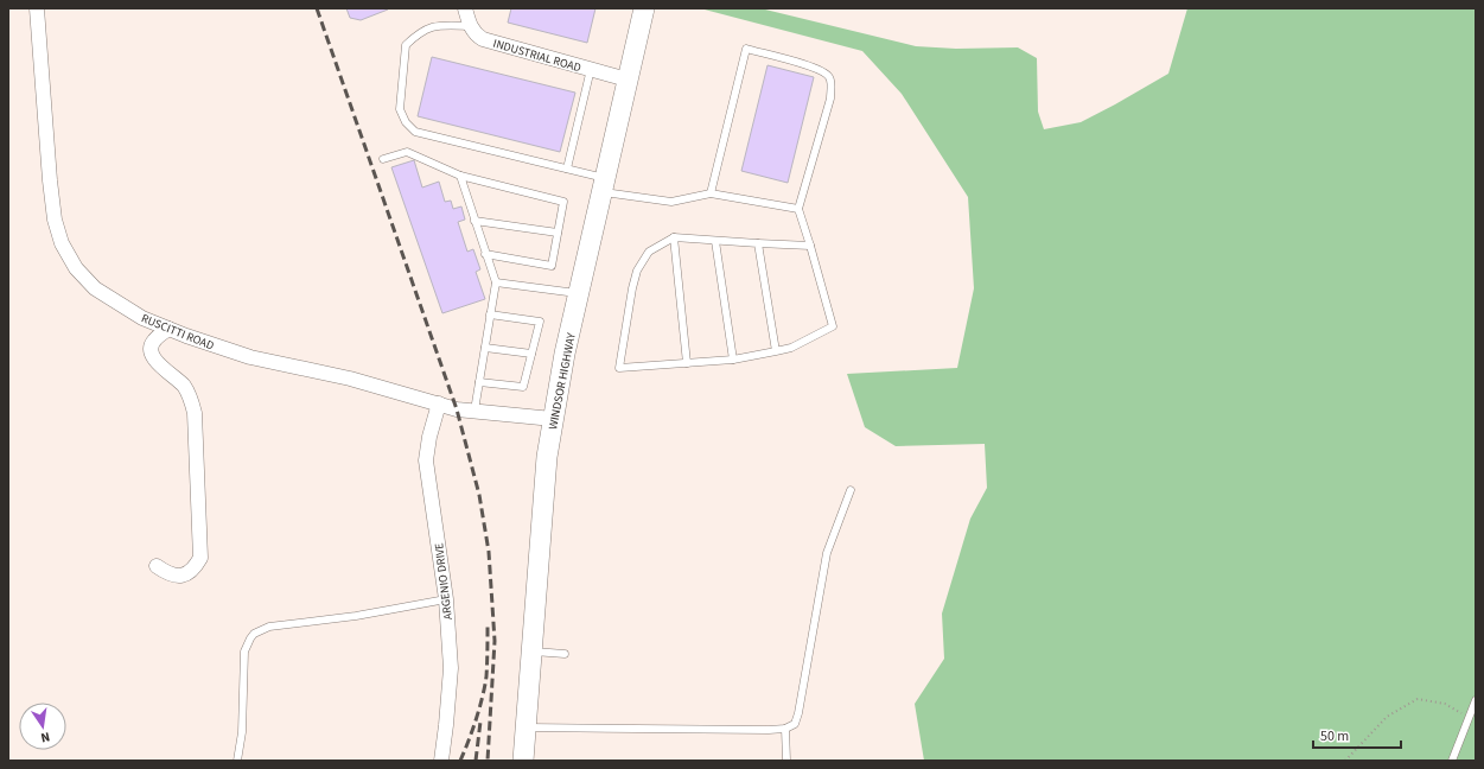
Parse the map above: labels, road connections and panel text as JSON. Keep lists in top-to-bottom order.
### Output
{
  "streets": {
    "main road": ["WINDSOR HIGHWAY"],
    "street": ["INDUSTRIAL ROAD", "RUSCITTI ROAD", "ARGENIO DRIVE"]
  },
  "crossings": [
    ["INDUSTRIAL ROAD", "WINDSOR HIGHWAY"],
    ["RUSCITTI ROAD", "WINDSOR HIGHWAY"],
    ["RUSCITTI ROAD", "ARGENIO DRIVE"]
  ],
  "scale_bar": "50 m",
  "north": "bottom"
}
